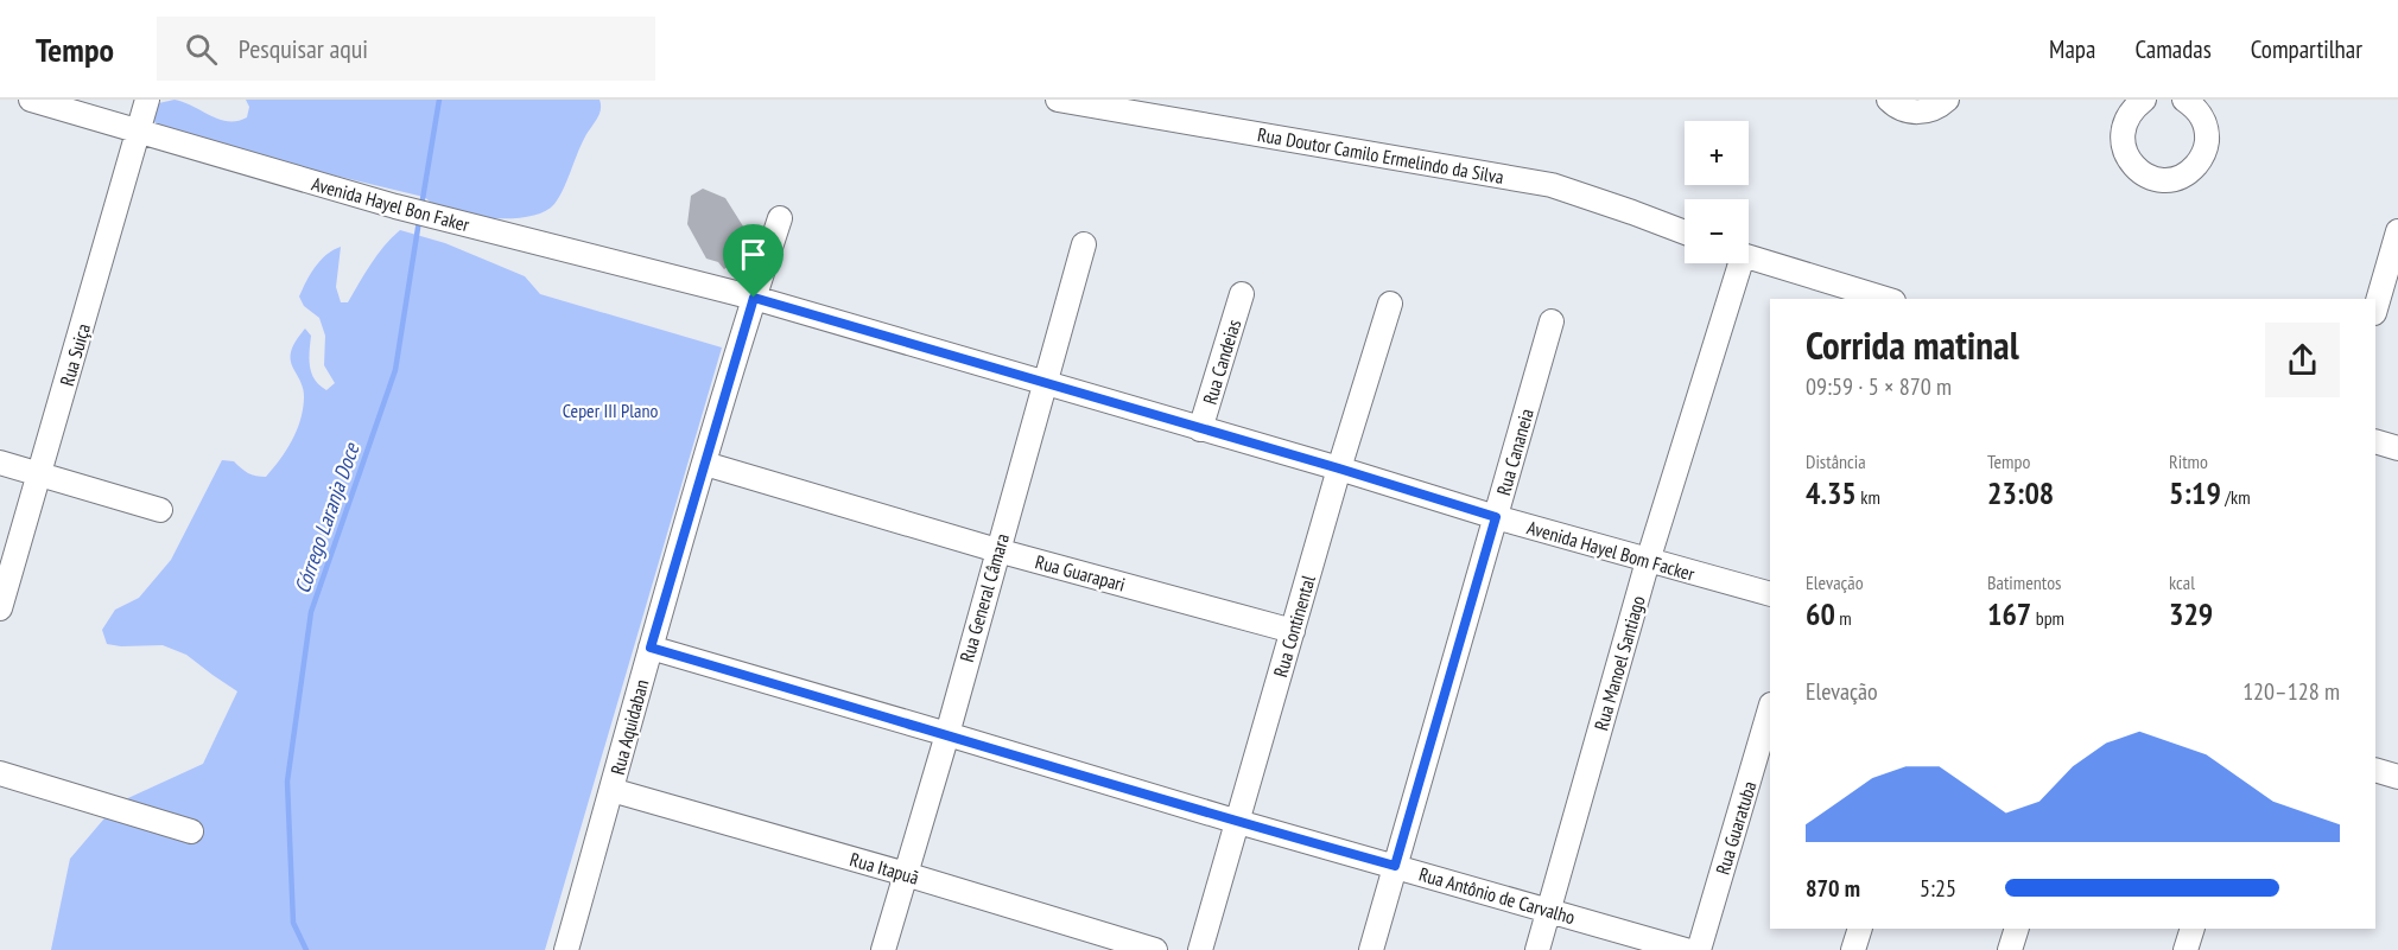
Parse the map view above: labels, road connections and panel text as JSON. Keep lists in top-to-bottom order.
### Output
{
  "streets": {
    "street": [
      "Rua Doutor Camilo Ermelindo da Silva",
      "Avenida Hayel Bon Faker",
      "Rua Suiça",
      "Rua Candeias",
      "Rua Cananeia",
      "Avenida Hayel Bom Facker",
      "Rua Guarapari",
      "Rua General Câmara",
      "Rua Continental",
      "Rua Manoel Santiago",
      "Rua Aquidaban",
      "Rua Guaratuba",
      "Rua Itapuã",
      "Rua Antônio de Carvalho"
    ]
  },
  "crossings": [
    ["Avenida Hayel Bon Faker", "Rua Suiça"],
    ["Avenida Hayel Bon Faker", "Avenida Hayel Bom Facker"],
    ["Avenida Hayel Bon Faker", "Rua Aquidaban"],
    ["Rua Candeias", "Avenida Hayel Bom Facker"],
    ["Rua Cananeia", "Avenida Hayel Bom Facker"],
    ["Rua Cananeia", "Rua Antônio de Carvalho"],
    ["Avenida Hayel Bom Facker", "Rua General Câmara"],
    ["Avenida Hayel Bom Facker", "Rua Continental"],
    ["Avenida Hayel Bom Facker", "Rua Manoel Santiago"],
    ["Avenida Hayel Bom Facker", "Rua Aquidaban"],
    ["Rua Guarapari", "Rua General Câmara"],
    ["Rua Guarapari", "Rua Continental"],
    ["Rua Guarapari", "Rua Aquidaban"],
    ["Rua General Câmara", "Rua Itapuã"],
    ["Rua General Câmara", "Rua Antônio de Carvalho"],
    ["Rua Continental", "Rua Antônio de Carvalho"],
    ["Rua Manoel Santiago", "Rua Antônio de Carvalho"],
    ["Rua Aquidaban", "Rua Itapuã"],
    ["Rua Aquidaban", "Rua Antônio de Carvalho"]
  ],
  "water": ["Córrego Laranja Doce"],
  "parks": ["Ceper III Plano"],
  "page": {
    "header": "Tempo",
    "search": "Pesquisar aqui",
    "nav": ["Mapa", "Camadas", "Compartilhar"],
    "map_buttons": ["+", "−"],
    "heading": ["Corrida matinal", "09:59 · 5 × 870 m"],
    "stats": [
      ["Distância", "4.35 km"],
      ["Tempo", "23:08"],
      ["Ritmo", "5:19 /km"],
      ["Elevação", "60 m"],
      ["Batimentos", "167 bpm"],
      ["kcal", "329"]
    ],
    "chart": ["Elevação", "120–128 m"],
    "list": [
      {
        "name": "870 m",
        "note": "5:25"
      }
    ]
  }
}
